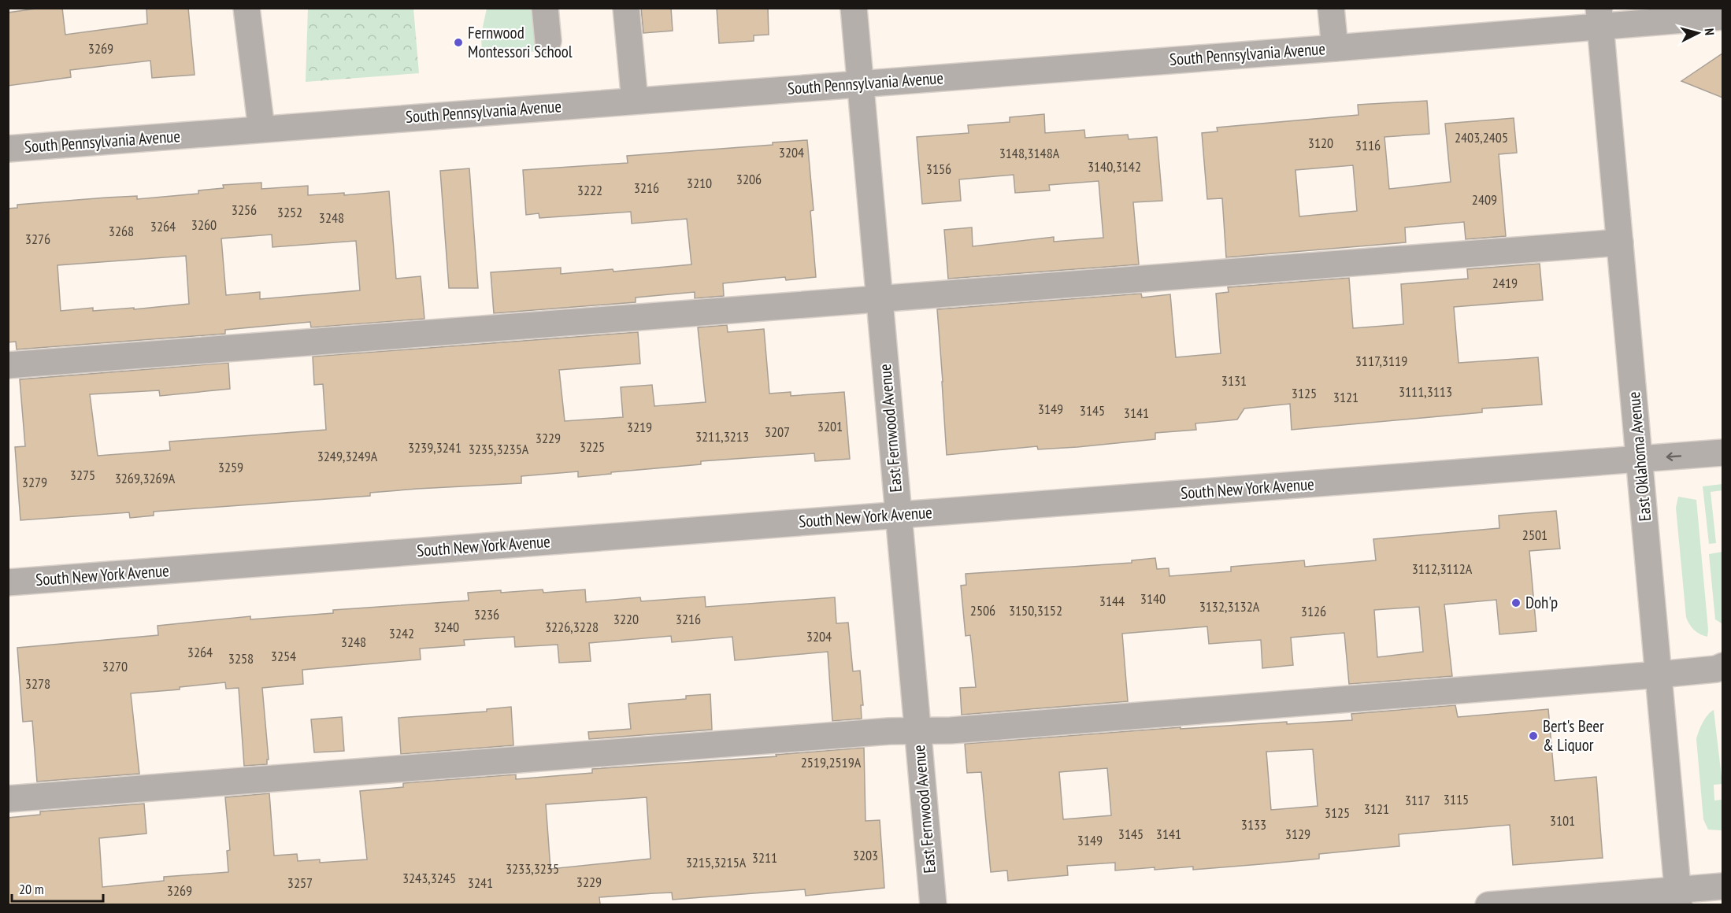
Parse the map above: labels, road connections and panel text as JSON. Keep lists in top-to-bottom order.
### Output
{
  "streets": {
    "street": [
      "South Pennsylvania Avenue",
      "East Fernwood Avenue",
      "East Oklahoma Avenue",
      "South New York Avenue"
    ]
  },
  "crossings": [
    ["South Pennsylvania Avenue", "East Fernwood Avenue"],
    ["South Pennsylvania Avenue", "East Oklahoma Avenue"],
    ["East Fernwood Avenue", "South New York Avenue"],
    ["East Oklahoma Avenue", "South New York Avenue"]
  ],
  "places": ["Fernwood Montessori School", "Doh'p", "Bert's Beer & Liquor"],
  "house_numbers": [
    "3269",
    "2403,2405",
    "3120",
    "3116",
    "3204",
    "3148,3148A",
    "3140,3142",
    "3156",
    "3206",
    "3210",
    "3216",
    "3222",
    "2409",
    "3256",
    "3252",
    "3248",
    "3260",
    "3264",
    "3268",
    "3276",
    "2419",
    "3117,3119",
    "3131",
    "3111,3113",
    "3125",
    "3121",
    "3149",
    "3145",
    "3141",
    "3201",
    "3219",
    "3207",
    "3211,3213",
    "3229",
    "3225",
    "3239,3241",
    "3235,3235A",
    "3249,3249A",
    "3259",
    "3275",
    "3269,3269A",
    "3279",
    "2501",
    "3112,3112A",
    "3140",
    "3144",
    "3132,3132A",
    "2506",
    "3150,3152",
    "3126",
    "3236",
    "3220",
    "3216",
    "3240",
    "3226,3228",
    "3242",
    "3204",
    "3248",
    "3264",
    "3254",
    "3258",
    "3270",
    "3278",
    "2519,2519A",
    "3115",
    "3117",
    "3121",
    "3125",
    "3101",
    "3133",
    "3145",
    "3141",
    "3129",
    "3149",
    "3203",
    "3211",
    "3215,3215A",
    "3233,3235",
    "3243,3245",
    "3229",
    "3257",
    "3241",
    "3269"
  ],
  "scale_bar": "20 m",
  "north": "right"
}
